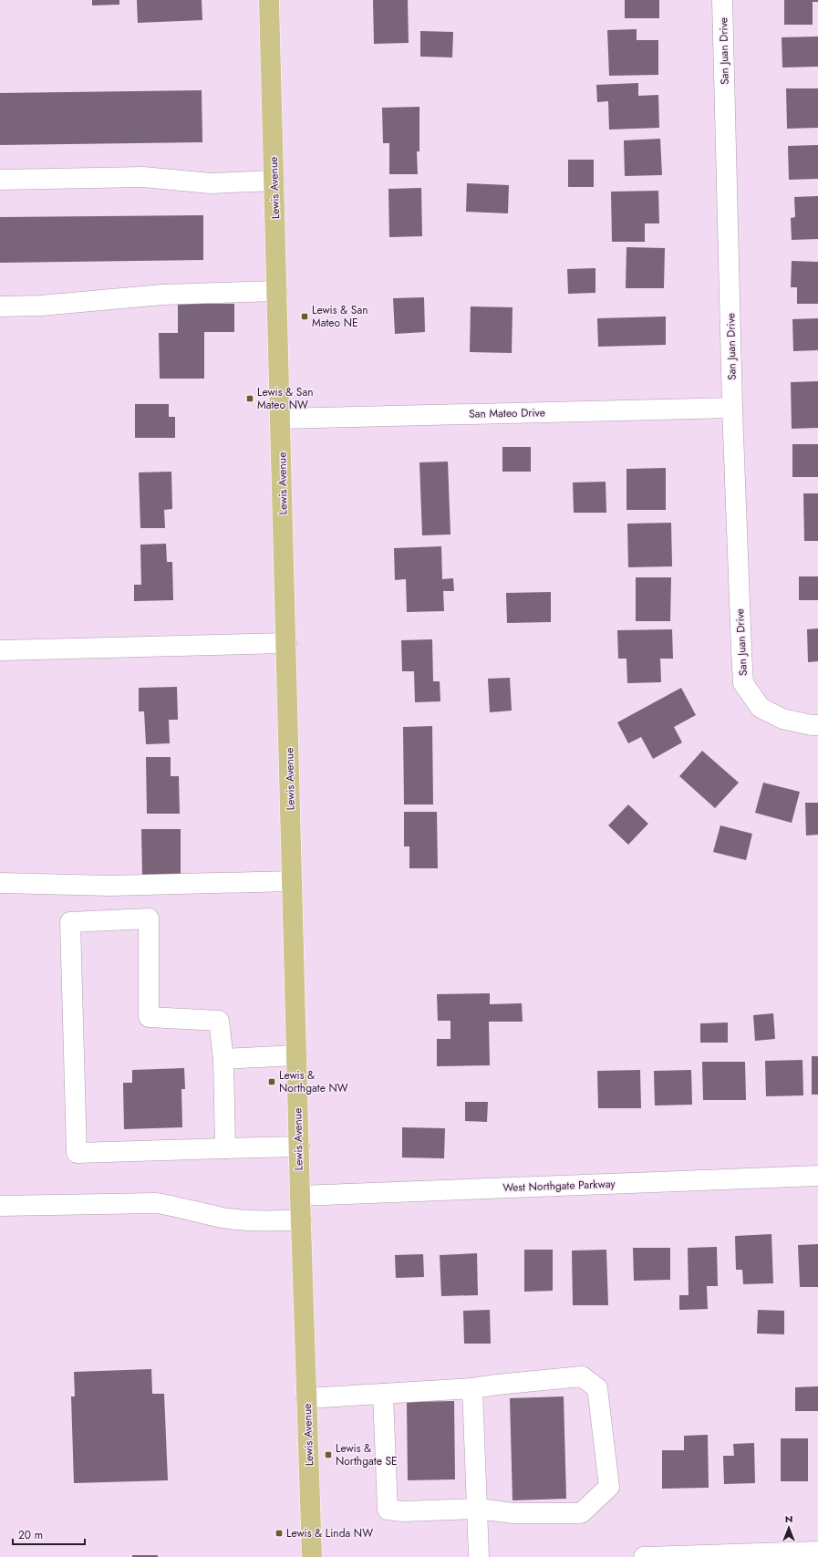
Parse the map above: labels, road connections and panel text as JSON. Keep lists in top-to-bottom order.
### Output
{
  "streets": {
    "main road": ["Lewis Avenue"],
    "street": ["San Juan Drive", "San Mateo Drive", "West Northgate Parkway"]
  },
  "crossings": [
    ["San Juan Drive", "San Mateo Drive"],
    ["Lewis Avenue", "San Mateo Drive"],
    ["Lewis Avenue", "West Northgate Parkway"]
  ],
  "places": {
    "transit": [
      "Lewis & San Mateo NE",
      "Lewis & San Mateo NW",
      "Lewis & Northgate NW",
      "Lewis & Northgate SE",
      "Lewis & Linda NW"
    ]
  },
  "scale_bar": "20 m",
  "north": "top"
}
